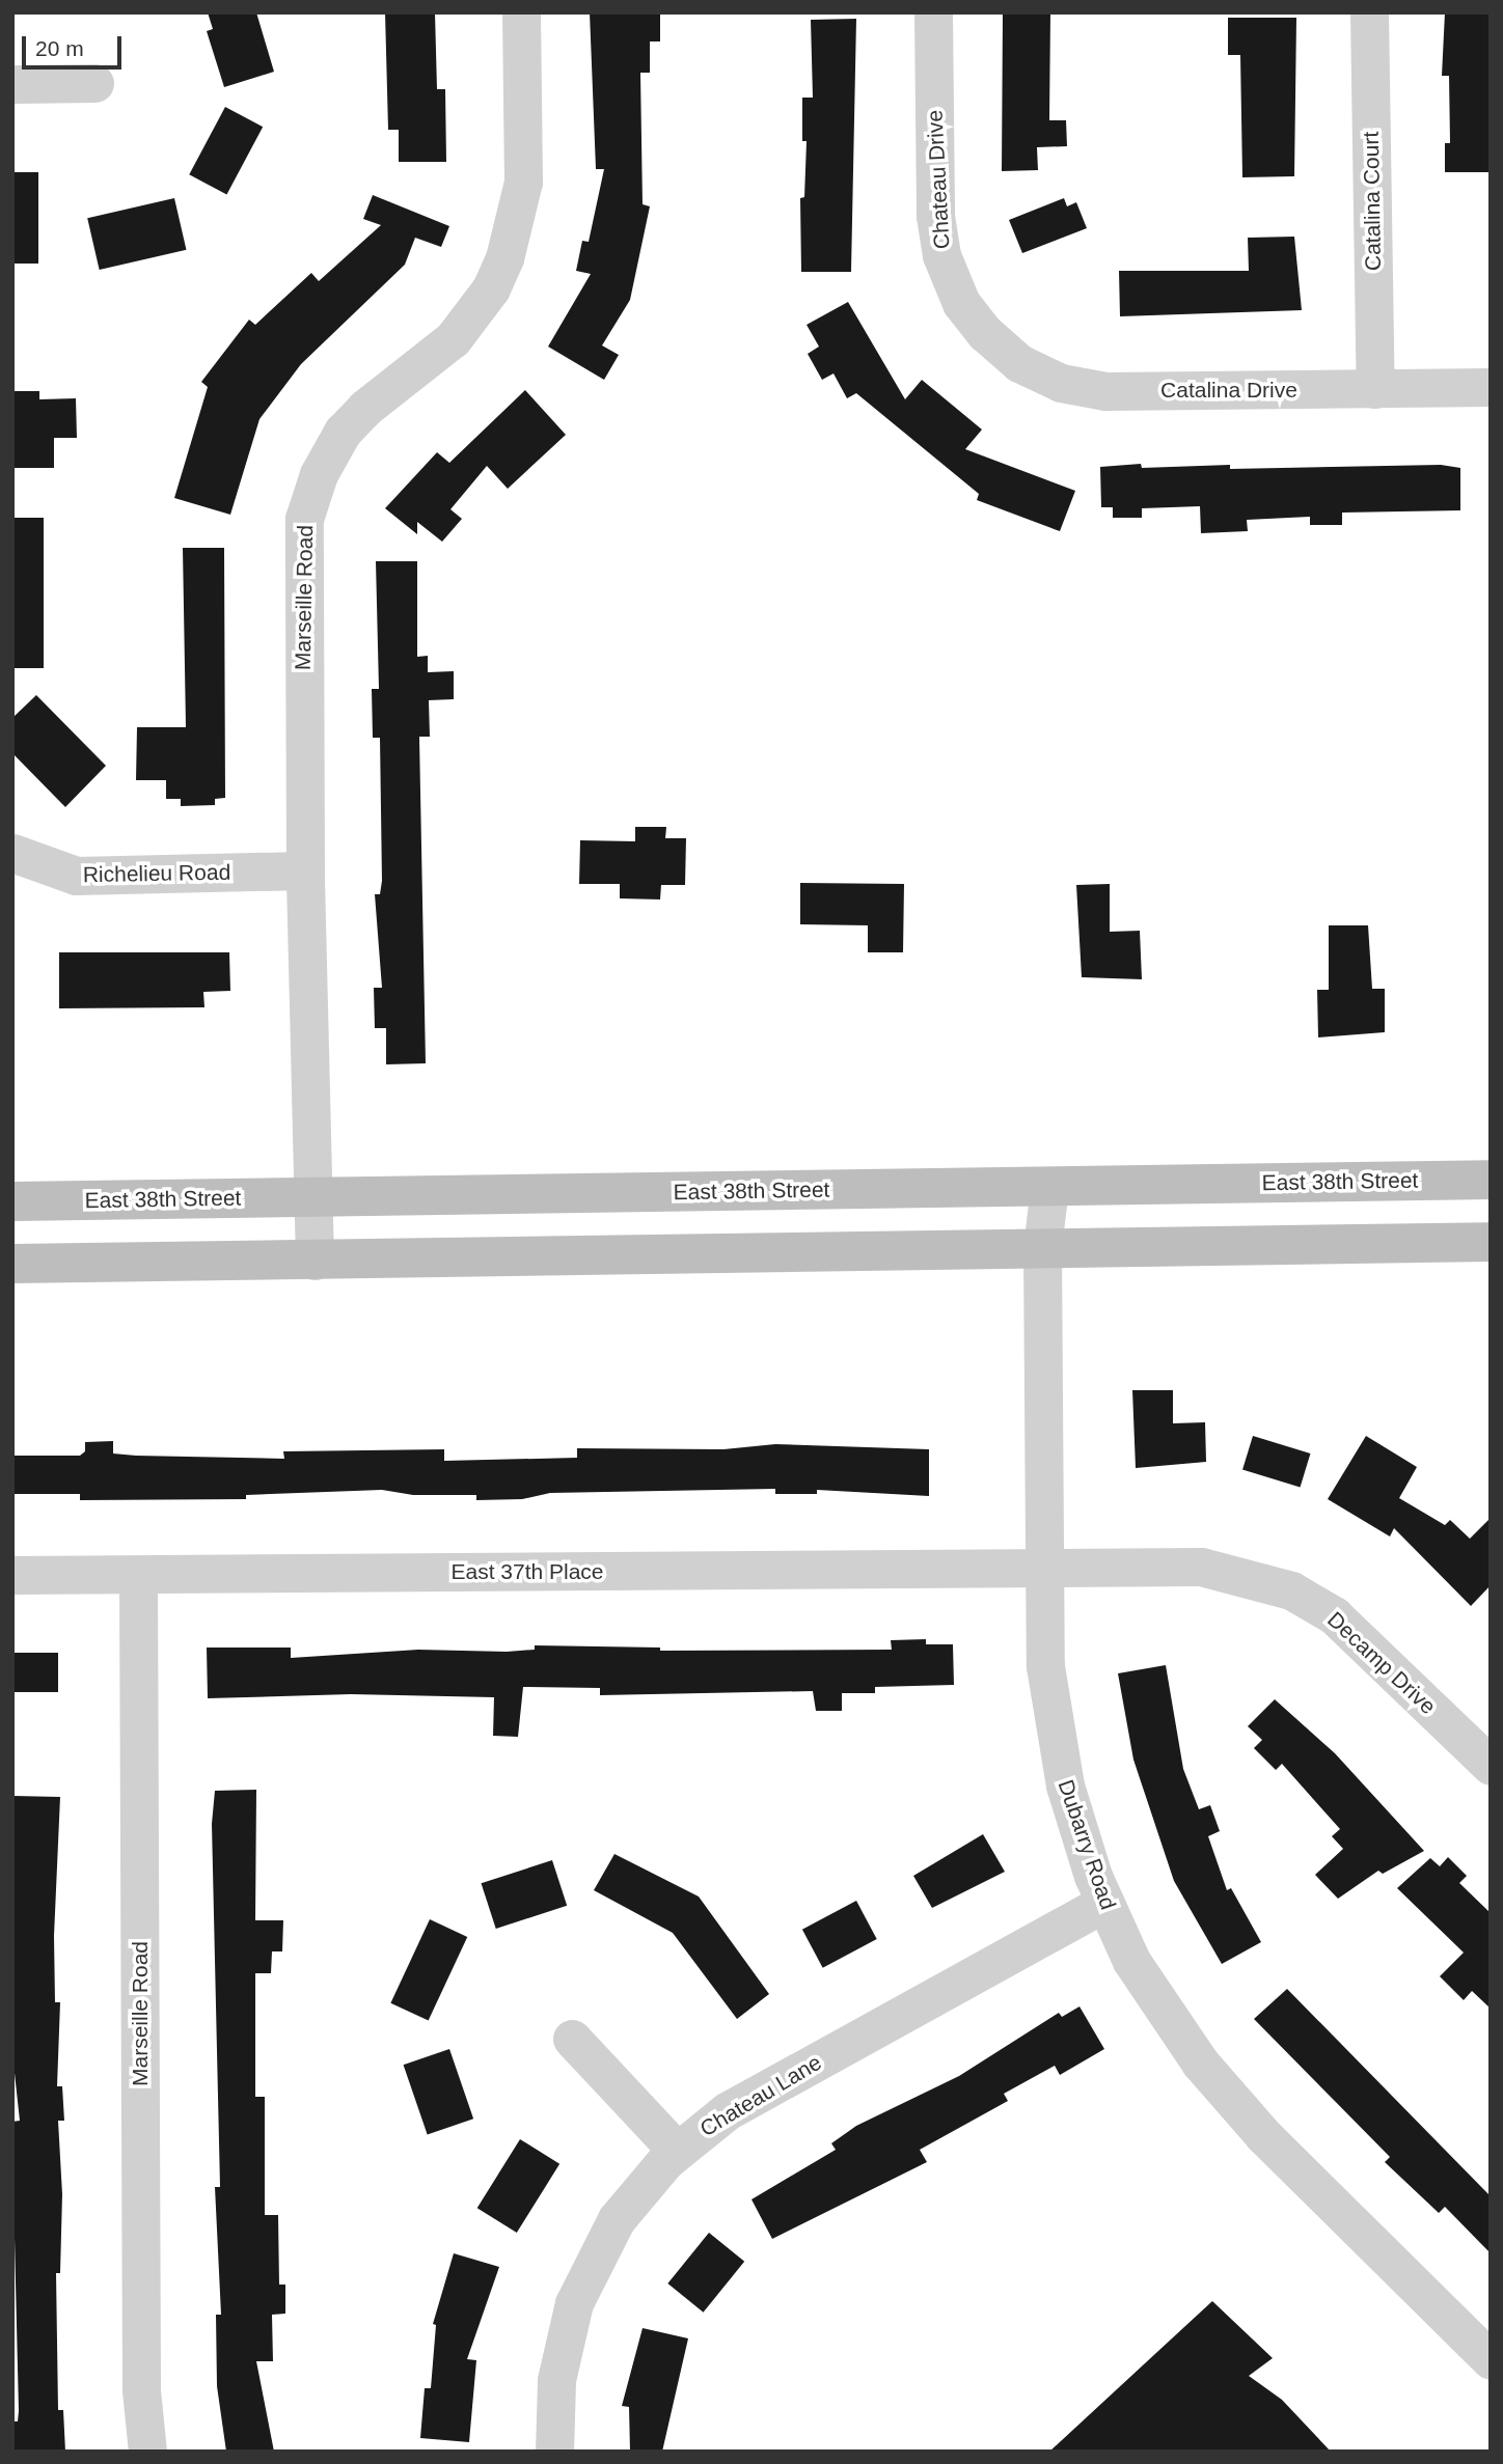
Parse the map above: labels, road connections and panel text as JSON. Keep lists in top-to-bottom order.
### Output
{
  "streets": {
    "main road": ["East 38th Street"],
    "street": [
      "Chateau Drive",
      "Catalina Court",
      "Catalina Drive",
      "Marseille Road",
      "Richelieu Road",
      "East 37th Place",
      "Decamp Drive",
      "Dubarry Road",
      "Chateau Lane"
    ]
  },
  "crossings": [
    ["Chateau Drive", "Catalina Drive"],
    ["Catalina Court", "Catalina Drive"],
    ["Marseille Road", "Richelieu Road"],
    ["Marseille Road", "East 38th Street"],
    ["Marseille Road", "East 37th Place"],
    ["East 38th Street", "Dubarry Road"],
    ["East 37th Place", "Decamp Drive"],
    ["East 37th Place", "Dubarry Road"],
    ["Decamp Drive", "Dubarry Road"],
    ["Dubarry Road", "Chateau Lane"]
  ],
  "scale_bar": "20 m"
}
